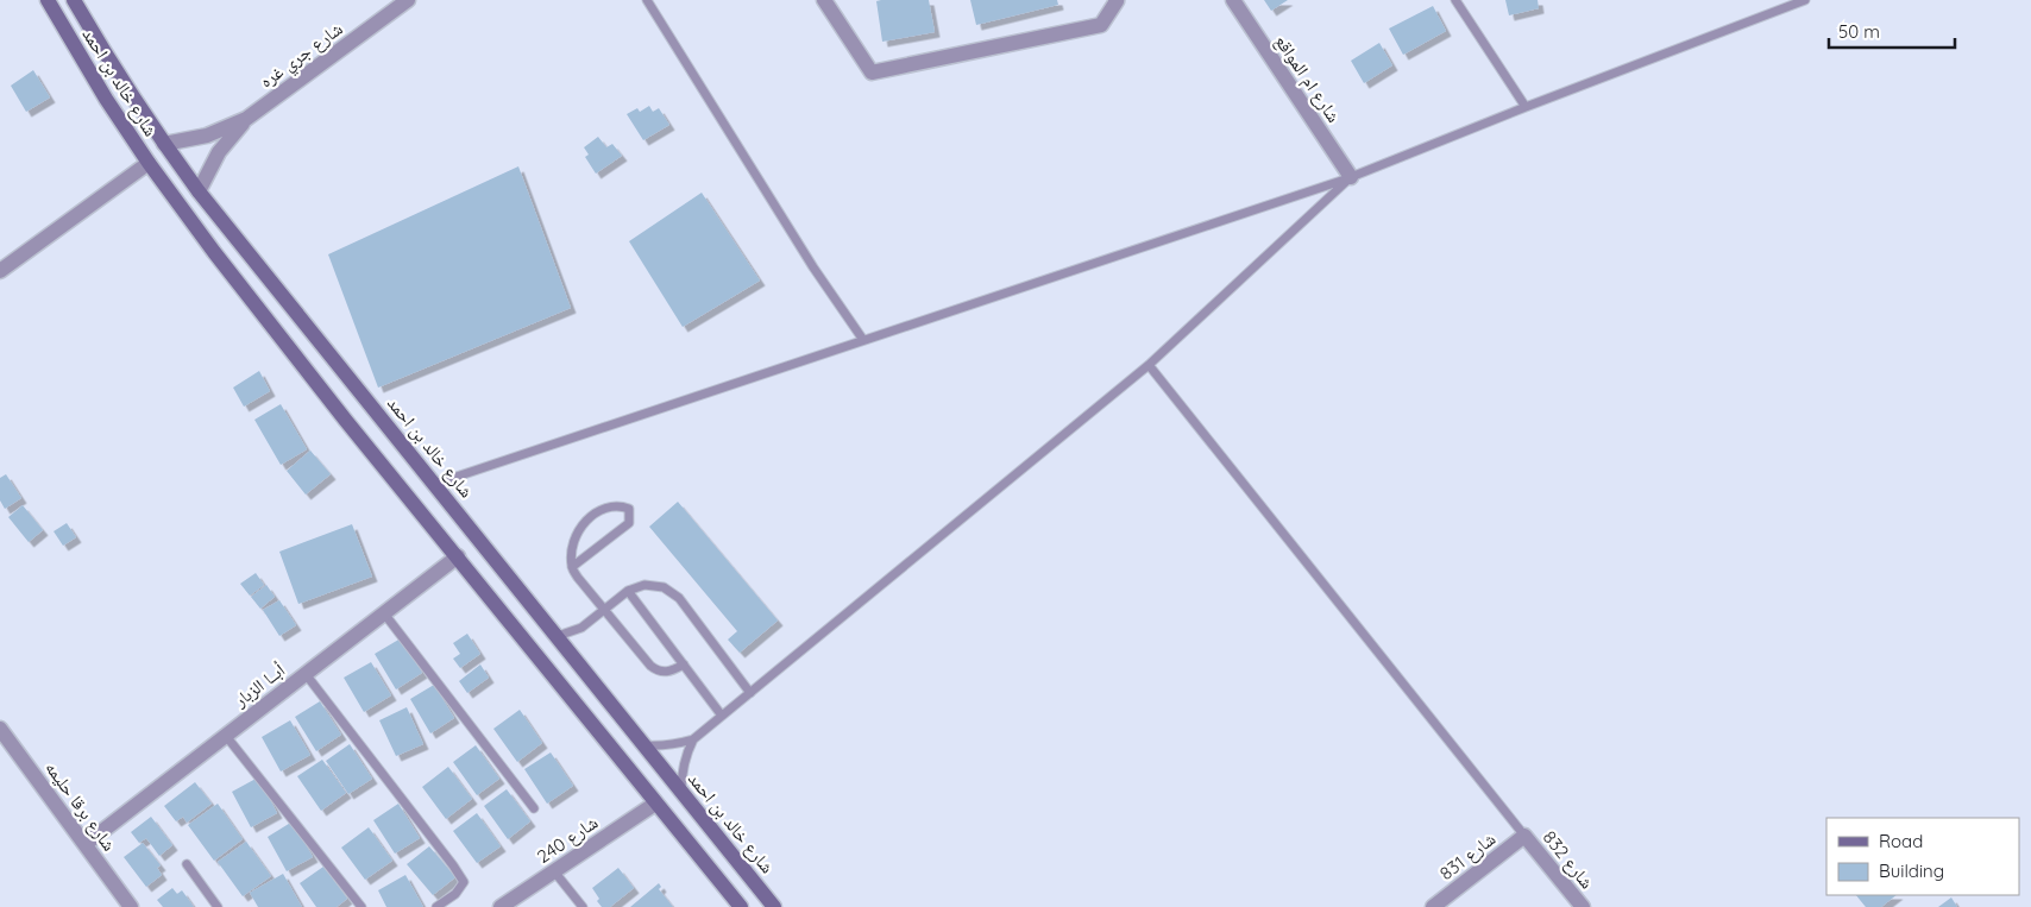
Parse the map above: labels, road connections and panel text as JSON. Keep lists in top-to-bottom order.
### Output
{
  "streets": {
    "main road": ["شارع خالد بن احمد"],
    "street": [
      "شارع جري غره",
      "شارع ام المواقع",
      "أبــا الزبار",
      "شارع برقا حليمه",
      "شارع 240",
      "شارع 831",
      "شارع 832"
    ]
  },
  "crossings": [
    ["شارع جري غره", "شارع خالد بن احمد"],
    ["شارع خالد بن احمد", "أبــا الزبار"],
    ["شارع خالد بن احمد", "شارع 240"],
    ["أبــا الزبار", "شارع برقا حليمه"],
    ["شارع 831", "شارع 832"]
  ],
  "legend": ["Road", "Building"],
  "scale_bar": "50 m"
}
